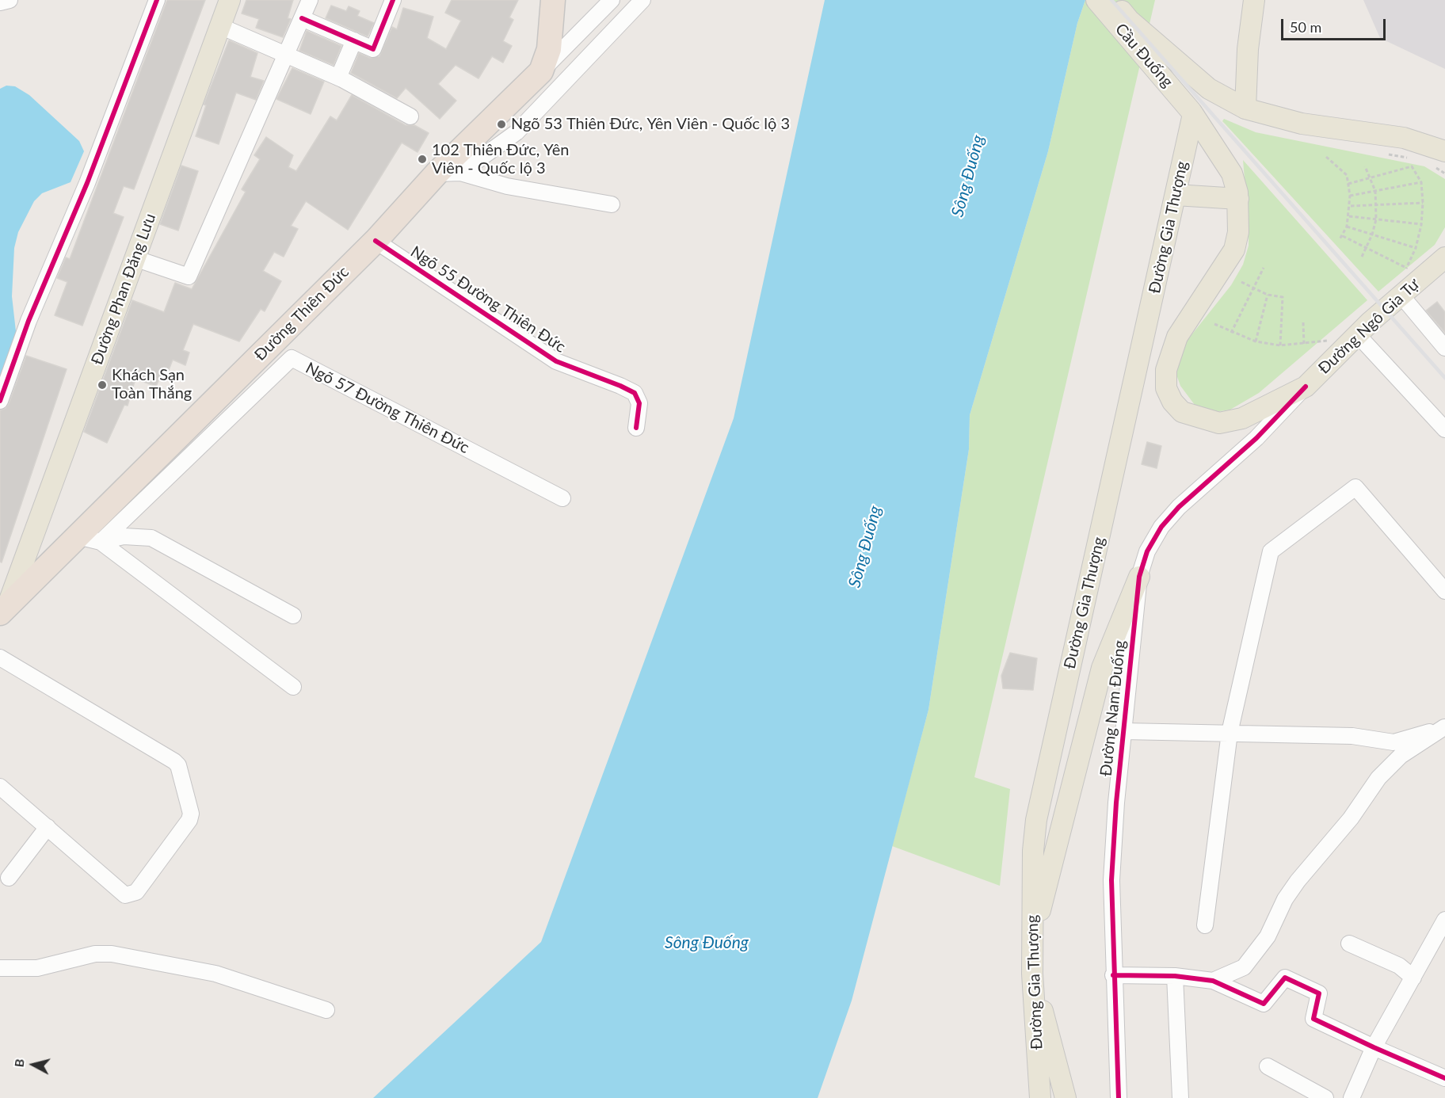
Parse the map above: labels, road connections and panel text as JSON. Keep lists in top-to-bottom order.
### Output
{
  "streets": {
    "highway": ["Đường Thiên Đức"],
    "main road": [
      "Cầu Đuống",
      "Đường Gia Thượng",
      "Đường Phan Đăng Lưu",
      "Đường Ngô Gia Tự"
    ],
    "street": ["Ngõ 55 Đường Thiên Đức", "Ngõ 57 Đường Thiên Đức", "Đường Nam Đuống"]
  },
  "crossings": [
    ["Cầu Đuống", "Đường Gia Thượng"],
    ["Cầu Đuống", "Đường Ngô Gia Tự"],
    ["Đường Gia Thượng", "Đường Ngô Gia Tự"],
    ["Đường Phan Đăng Lưu", "Đường Thiên Đức"],
    ["Ngõ 55 Đường Thiên Đức", "Đường Thiên Đức"],
    ["Đường Ngô Gia Tự", "Đường Nam Đuống"]
  ],
  "water": ["Sông Đuống"],
  "places": ["Ngõ 53 Thiên Đức, Yên Viên - Quốc lộ 3", "102 Thiên Đức, Yên Viên - Quốc lộ 3", "Khách Sạn Toàn Thắng"],
  "scale_bar": "50 m",
  "north": "left"
}
